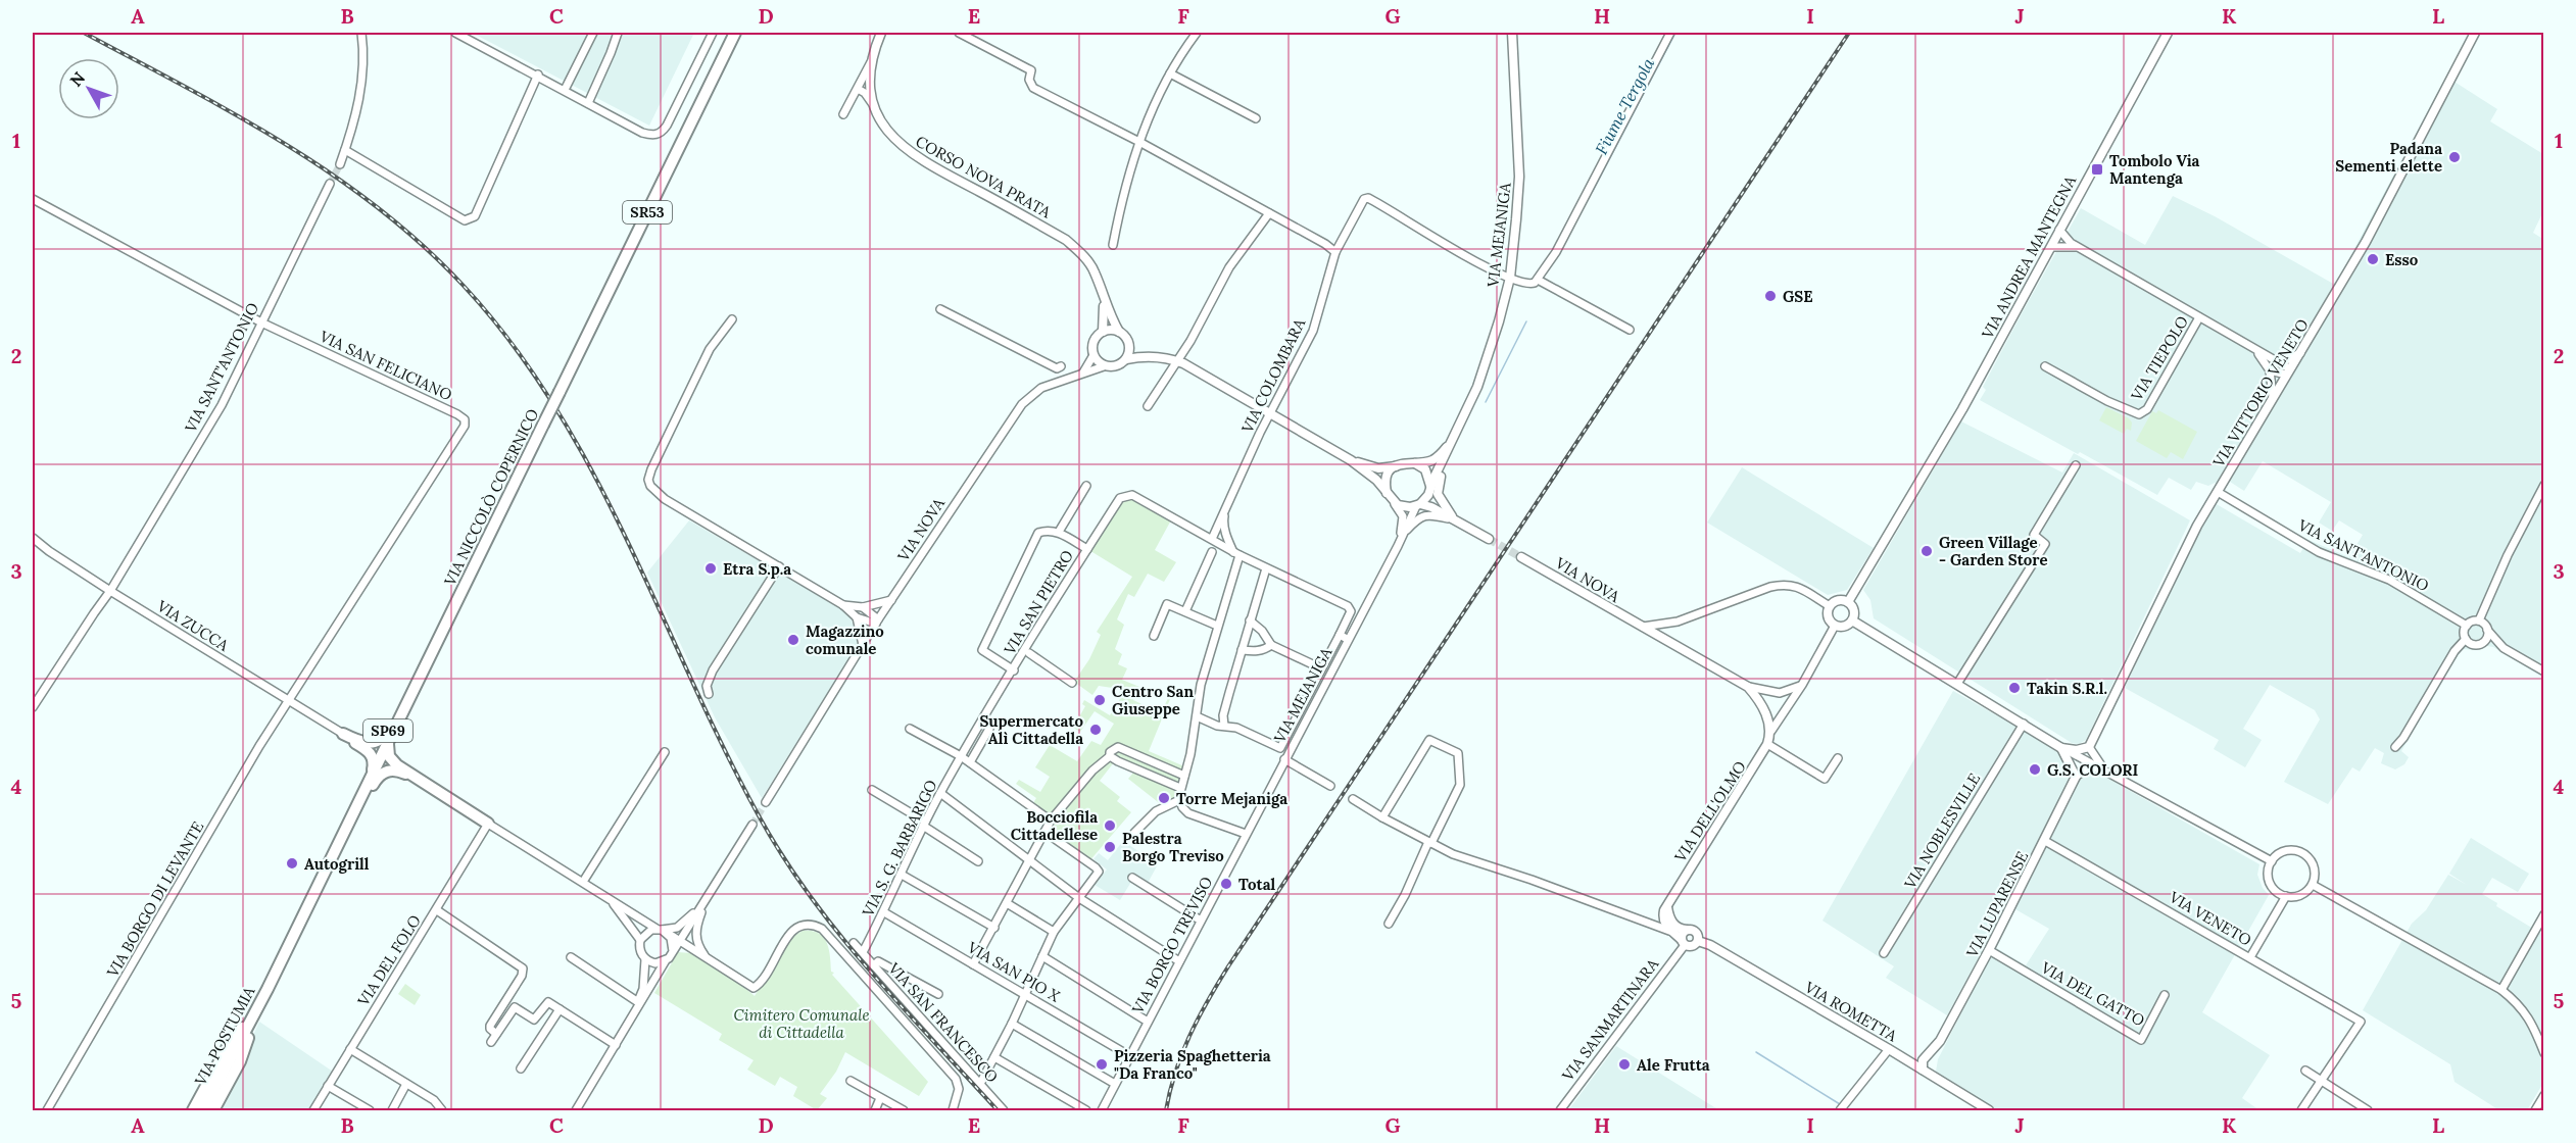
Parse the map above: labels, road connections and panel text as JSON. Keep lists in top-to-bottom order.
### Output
{
  "streets": {
    "highway": [
      "SR53",
      "VIA NICCOLÒ COPERNICO",
      "SP69",
      "VIA POSTUMIA"
    ],
    "main road": [
      "CORSO NOVA PRATA",
      "VIA MEJANIGA",
      "VIA ANDREA MANTEGNA",
      "VIA VITTORIO VENETO",
      "VIA NOVA",
      "VIA DELL'OLMO",
      "VIA LUPARENSE",
      "VIA ROMETTA"
    ],
    "street": [
      "VIA TIEPOLO",
      "VIA SAN FELICIANO",
      "VIA SANT'ANTONIO",
      "VIA COLOMBARA",
      "VIA SAN PIETRO",
      "VIA ZUCCA",
      "VIA NOBLESVILLE",
      "VIA S. G. BARBARIGO",
      "VIA BORGO DI LEVANTE",
      "VIA VENETO",
      "VIA BORGO TREVISO",
      "VIA DEL FOLO",
      "VIA SAN PIO X",
      "VIA DEL GATTO",
      "VIA SANMARTINARA",
      "VIA SAN FRANCESCO"
    ]
  },
  "crossings": [
    ["CORSO NOVA PRATA", "VIA NOVA"],
    ["VIA MEJANIGA", "VIA COLOMBARA"],
    ["VIA MEJANIGA", "VIA NOVA"],
    ["VIA MEJANIGA", "VIA BORGO TREVISO"],
    ["VIA ANDREA MANTEGNA", "VIA TIEPOLO"],
    ["VIA ANDREA MANTEGNA", "VIA DELL'OLMO"],
    ["VIA TIEPOLO", "VIA VITTORIO VENETO"],
    ["VIA SAN FELICIANO", "VIA SANT'ANTONIO"],
    ["VIA SAN FELICIANO", "VIA ZUCCA"],
    ["VIA SAN FELICIANO", "VIA BORGO DI LEVANTE"],
    ["VIA SANT'ANTONIO", "VIA VITTORIO VENETO"],
    ["VIA SANT'ANTONIO", "VIA ZUCCA"],
    ["VIA COLOMBARA", "VIA NOVA"],
    ["VIA COLOMBARA", "VIA SAN PIETRO"],
    ["VIA NICCOLÒ COPERNICO", "SP69"],
    ["VIA NICCOLÒ COPERNICO", "VIA POSTUMIA"],
    ["VIA SAN PIETRO", "VIA S. G. BARBARIGO"],
    ["VIA ZUCCA", "SP69"],
    ["VIA ZUCCA", "VIA BORGO DI LEVANTE"],
    ["SP69", "VIA DEL FOLO"],
    ["VIA DELL'OLMO", "VIA ROMETTA"],
    ["VIA S. G. BARBARIGO", "VIA SAN PIO X"],
    ["VIA S. G. BARBARIGO", "VIA SAN FRANCESCO"],
    ["VIA LUPARENSE", "VIA VENETO"],
    ["VIA LUPARENSE", "VIA DEL GATTO"],
    ["VIA LUPARENSE", "VIA ROMETTA"],
    ["VIA BORGO TREVISO", "VIA SAN PIO X"],
    ["VIA ROMETTA", "VIA SANMARTINARA"]
  ],
  "water": ["Fiume Tergola"],
  "parks": ["Cimitero Comunale di Cittadella"],
  "places": {
    "other": [
      "Padana Sementi elette",
      "Esso",
      "GSE",
      "Green Village - Garden Store",
      "Etra S.p.a",
      "Magazzino comunale",
      "Takin S.R.l.",
      "Centro San Giuseppe",
      "Supermercato Alì Cittadella",
      "G.S. COLORI",
      "Torre Mejaniga",
      "Bocciofila Cittadellese",
      "Palestra Borgo Treviso",
      "Autogrill",
      "Total",
      "Pizzeria Spaghetteria \"Da Franco\"",
      "Ale Frutta"
    ],
    "transit": ["Tombolo Via Mantenga"]
  },
  "north": "top left",
  "grid": {
    "columns": [
      "A",
      "B",
      "C",
      "D",
      "E",
      "F",
      "G",
      "H",
      "I",
      "J",
      "K",
      "L"
    ],
    "rows": [
      "1",
      "2",
      "3",
      "4",
      "5"
    ]
  }
}
